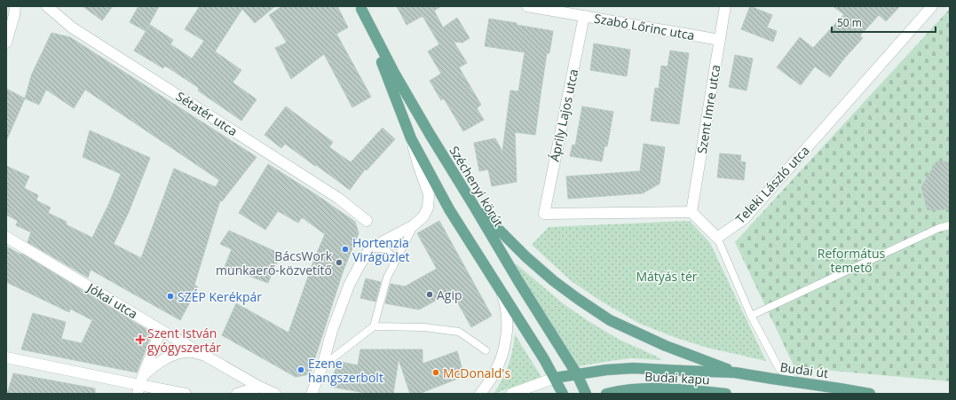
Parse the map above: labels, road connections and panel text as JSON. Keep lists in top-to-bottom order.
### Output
{
  "streets": {
    "main road": ["Széchenyi körút", "Budai út", "Budai kapu"],
    "street": [
      "Szabó Lőrinc utca",
      "Szent Imre utca",
      "Sétatér utca",
      "Áprily Lajos utca",
      "Teleki László utca",
      "Jókai utca"
    ]
  },
  "crossings": [
    ["Szabó Lőrinc utca", "Szent Imre utca"],
    ["Szabó Lőrinc utca", "Áprily Lajos utca"],
    ["Szent Imre utca", "Áprily Lajos utca"]
  ],
  "parks": ["Református temető", "Mátyás tér"],
  "places": {
    "other": [
      "Hortenzia Virágüzlet",
      "BácsWork munkaerő-közvetítő",
      "Agip",
      "SZÉP Kerékpár",
      "Ezene hangszerbolt",
      "McDonald's"
    ],
    "health": ["Szent István gyógyszertár"]
  },
  "scale_bar": "50 m"
}
